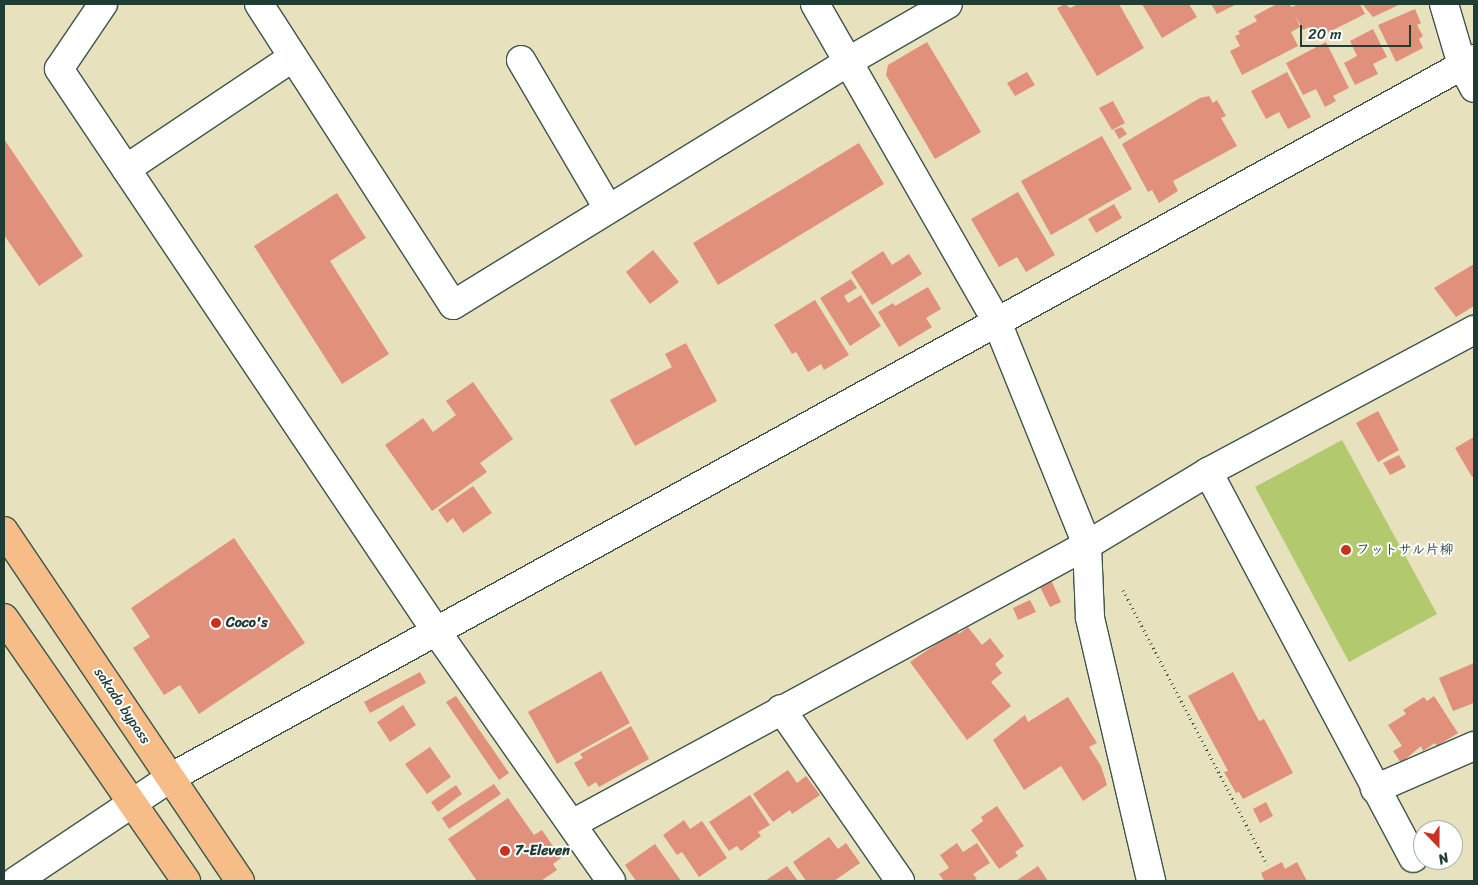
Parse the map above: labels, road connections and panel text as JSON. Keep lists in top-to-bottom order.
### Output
{
  "streets": {
    "highway": ["sakado bypass"]
  },
  "places": ["フットサル片柳", "Coco's", "7-Eleven"],
  "scale_bar": "20 m",
  "north": "bottom"
}
